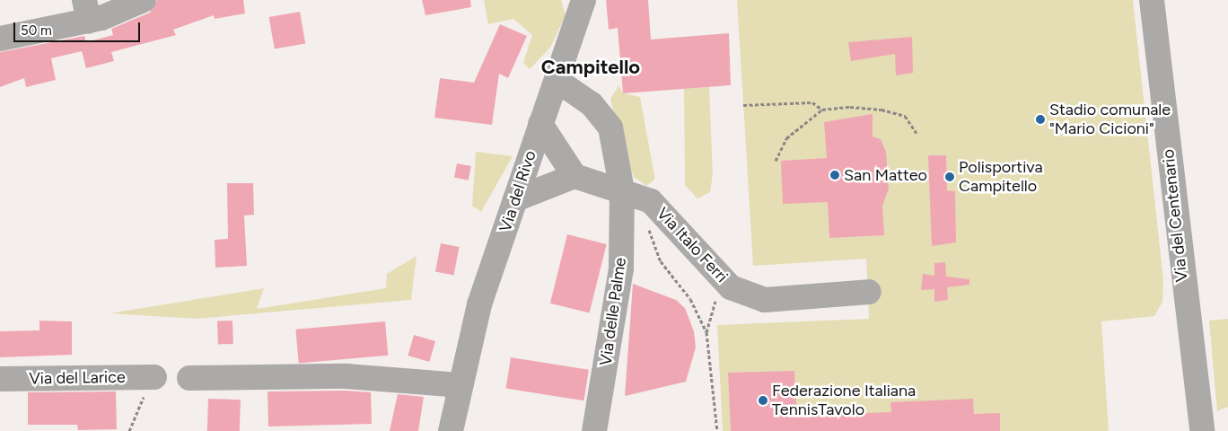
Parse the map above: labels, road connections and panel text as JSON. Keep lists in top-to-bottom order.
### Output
{
  "streets": {
    "street": [
      "Via del Rivo",
      "Via del Centenario",
      "Via Italo Ferri",
      "Via delle Palme",
      "Via del Larice"
    ]
  },
  "crossings": [
    ["Via del Rivo", "Via delle Palme"],
    ["Via Italo Ferri", "Via delle Palme"]
  ],
  "districts": ["Campitello"],
  "places": [
    "Stadio comunale \"Mario Cicioni\"",
    "San Matteo",
    "Polisportiva Campitello",
    "Federazione Italiana TennisTavolo"
  ],
  "scale_bar": "50 m"
}
